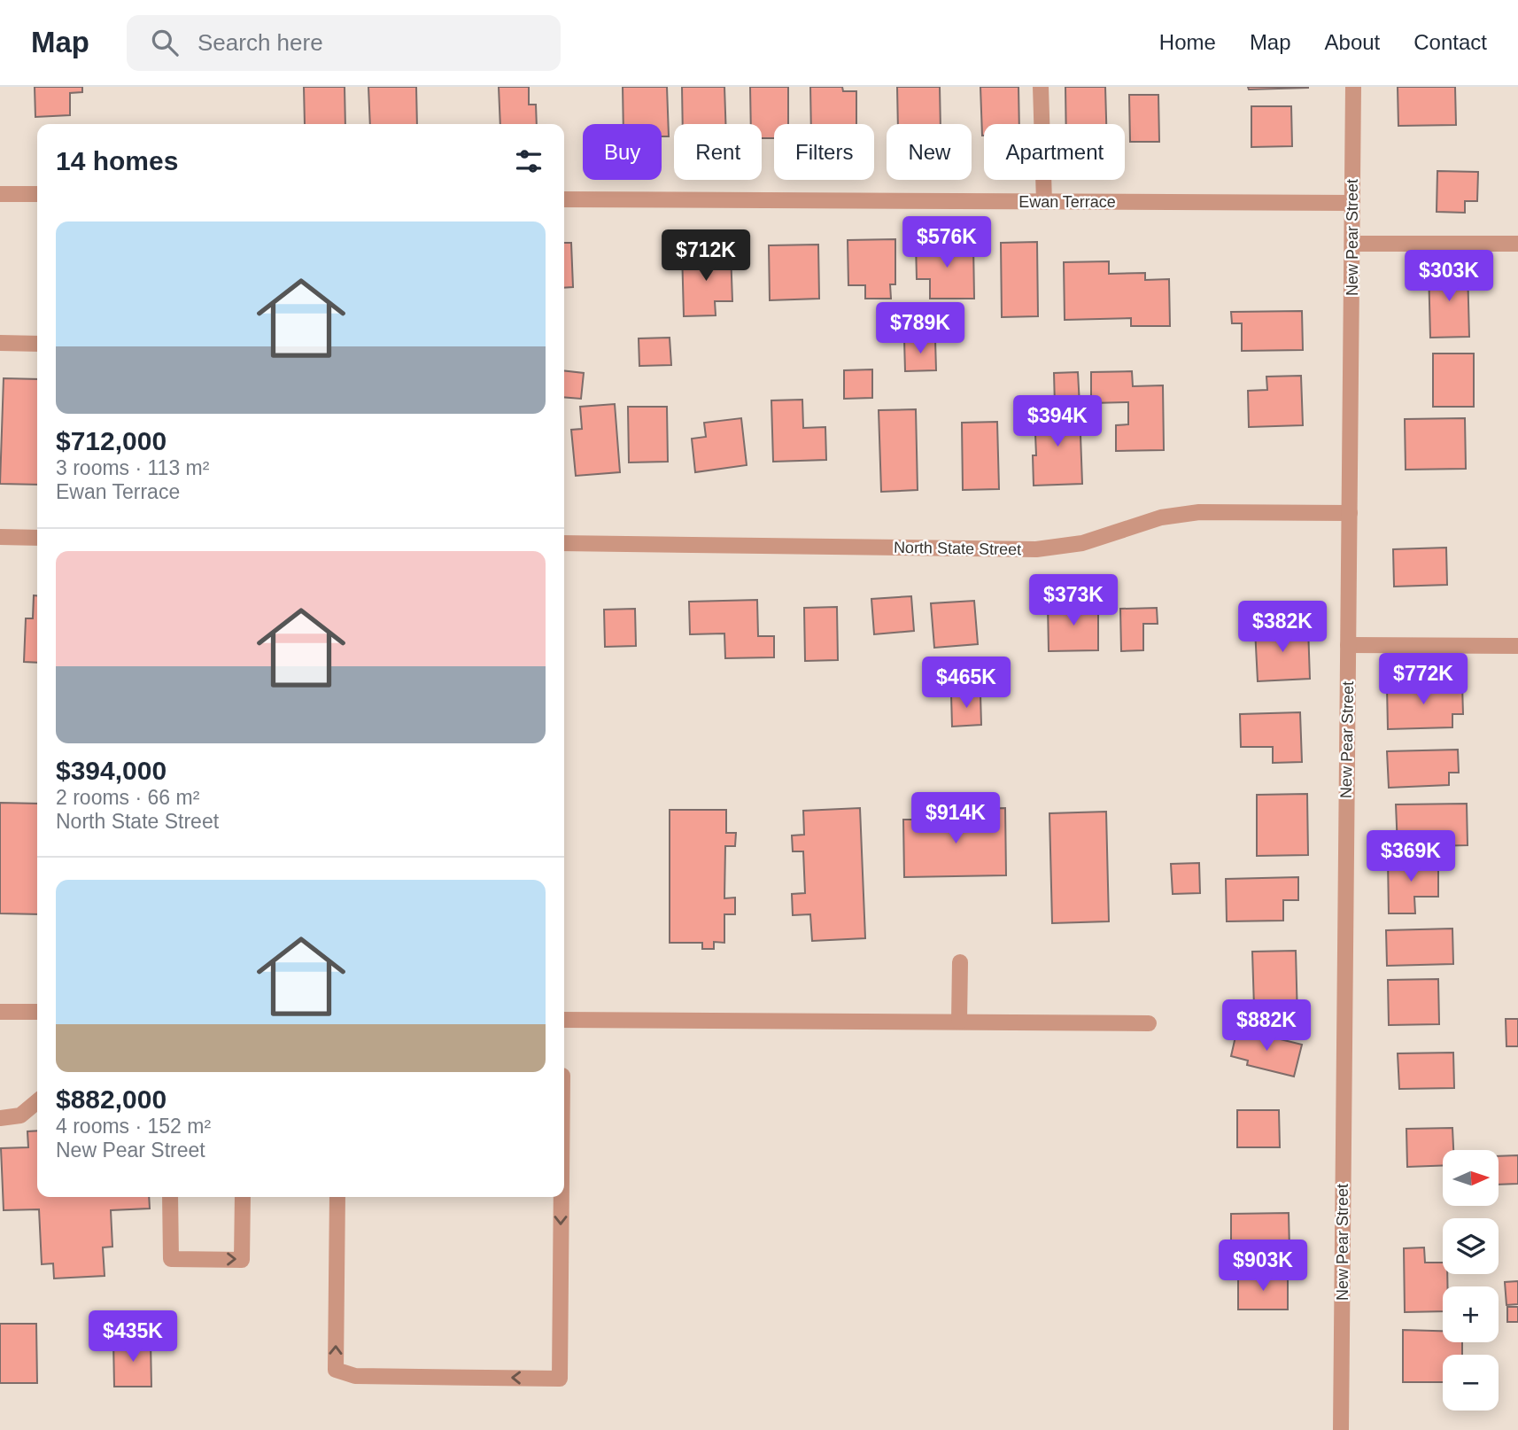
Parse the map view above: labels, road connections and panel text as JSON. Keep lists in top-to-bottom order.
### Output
{
  "streets": {
    "street": ["Ewan Terrace", "New Pear Street", "North State Street"]
  },
  "crossings": [
    ["Ewan Terrace", "New Pear Street"],
    ["New Pear Street", "North State Street"]
  ],
  "north": "right",
  "page": {
    "header": "Map",
    "search": "Search here",
    "nav": [
      "Home",
      "Map",
      "About",
      "Contact"
    ],
    "chip": [
      "Buy",
      "Rent",
      "Filters",
      "New",
      "Apartment"
    ],
    "heading": "14 homes",
    "list": [
      {
        "name": "$712,000",
        "note": "3 rooms · 113 m² · Ewan Terrace"
      },
      {
        "name": "$394,000",
        "note": "2 rooms · 66 m² · North State Street"
      },
      {
        "name": "$882,000",
        "note": "4 rooms · 152 m² · New Pear Street"
      }
    ],
    "price": [
      "$576K",
      "$712K",
      "$303K",
      "$789K",
      "$394K",
      "$373K",
      "$382K",
      "$772K",
      "$465K",
      "$914K",
      "$369K",
      "$882K",
      "$903K",
      "$435K"
    ],
    "map_buttons": ["+", "−"]
  }
}
